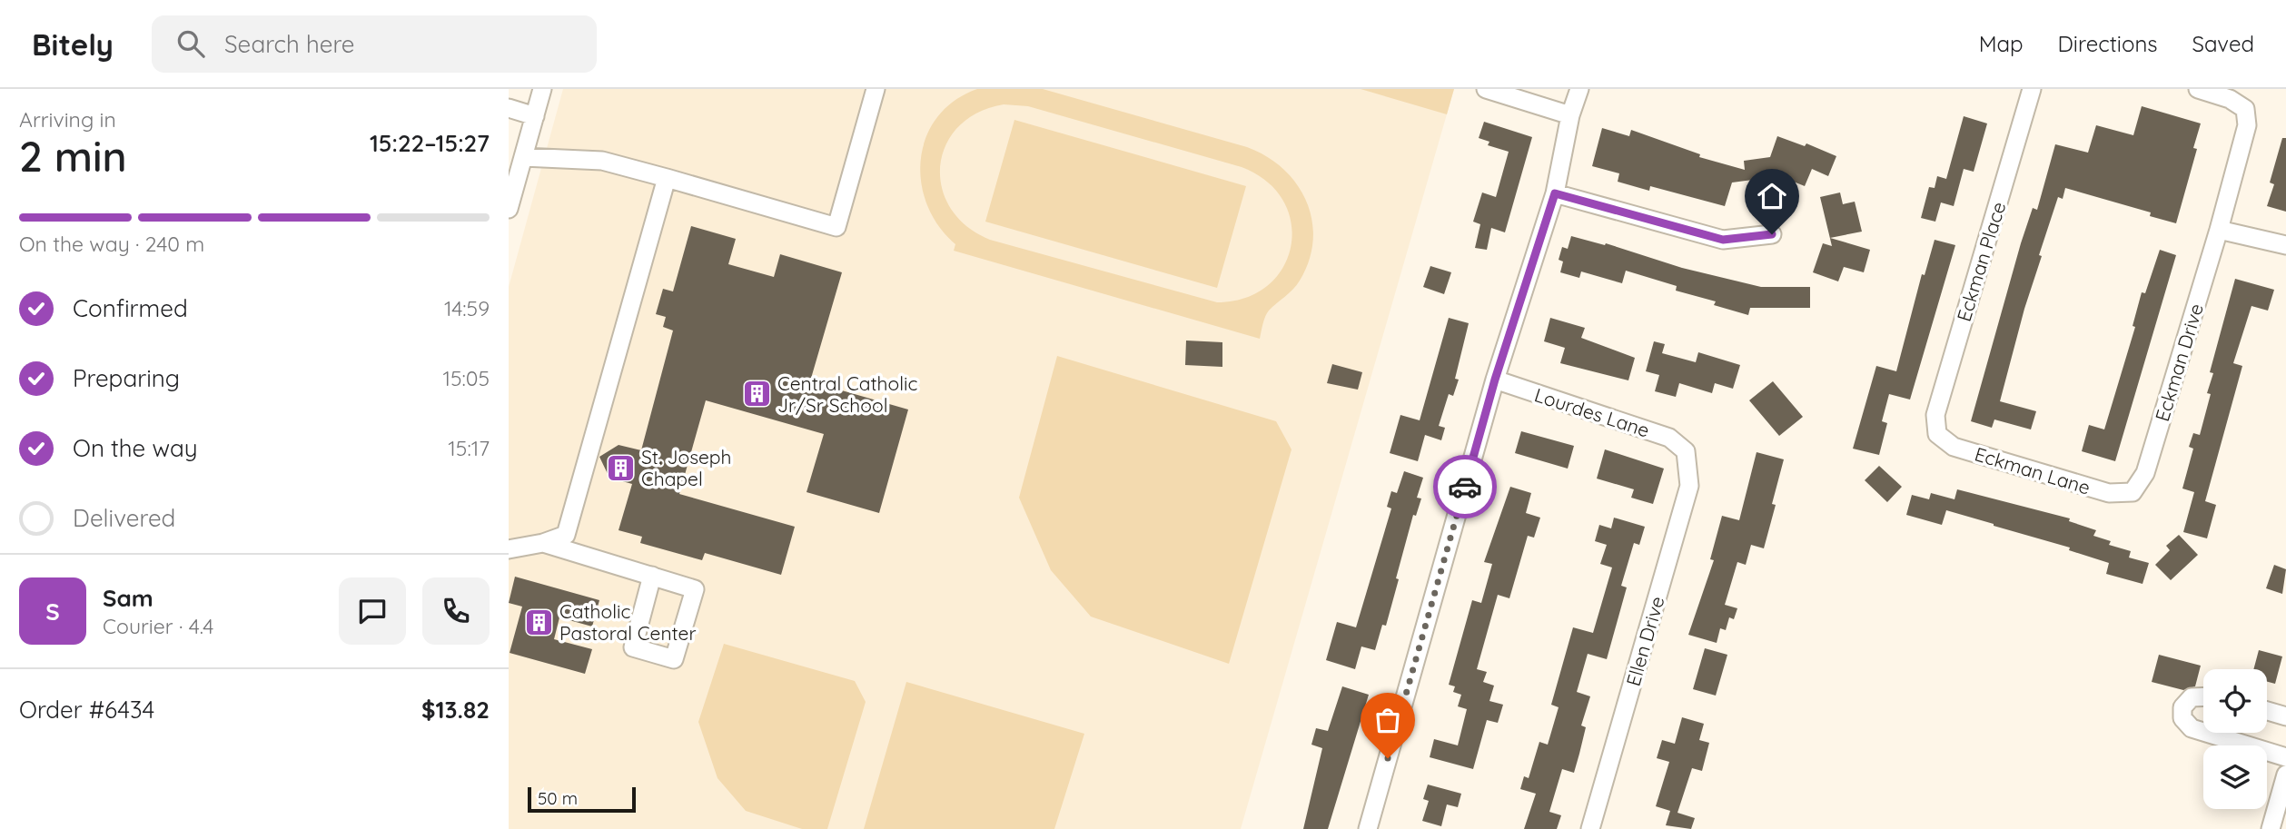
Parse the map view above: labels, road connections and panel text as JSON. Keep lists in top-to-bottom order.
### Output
{
  "streets": {
    "street": [
      "Eckman Place",
      "Eckman Drive",
      "Lourdes Lane",
      "Eckman Lane",
      "Ellen Drive"
    ]
  },
  "crossings": [
    ["Eckman Place", "Eckman Lane"],
    ["Eckman Drive", "Eckman Lane"],
    ["Lourdes Lane", "Ellen Drive"]
  ],
  "places": {
    "building": ["Central Catholic Jr/Sr School", "St. Joseph Chapel", "Catholic Pastoral Center"]
  },
  "scale_bar": "50 m",
  "page": {
    "header": "Bitely",
    "search": "Search here",
    "nav": ["Map", "Directions", "Saved"],
    "heading": ["2 min", "Arriving in", "15:22–15:27"],
    "panel": [
      "Sam",
      "Courier · 4.4",
      "Order #6434",
      "$13.82"
    ],
    "bar": "On the way · 240 m",
    "list": [
      ["Confirmed", "14:59"],
      ["Preparing", "15:05"],
      ["On the way", "15:17"],
      "Delivered"
    ],
    "round": "S",
    "scale": "50 m"
  }
}
